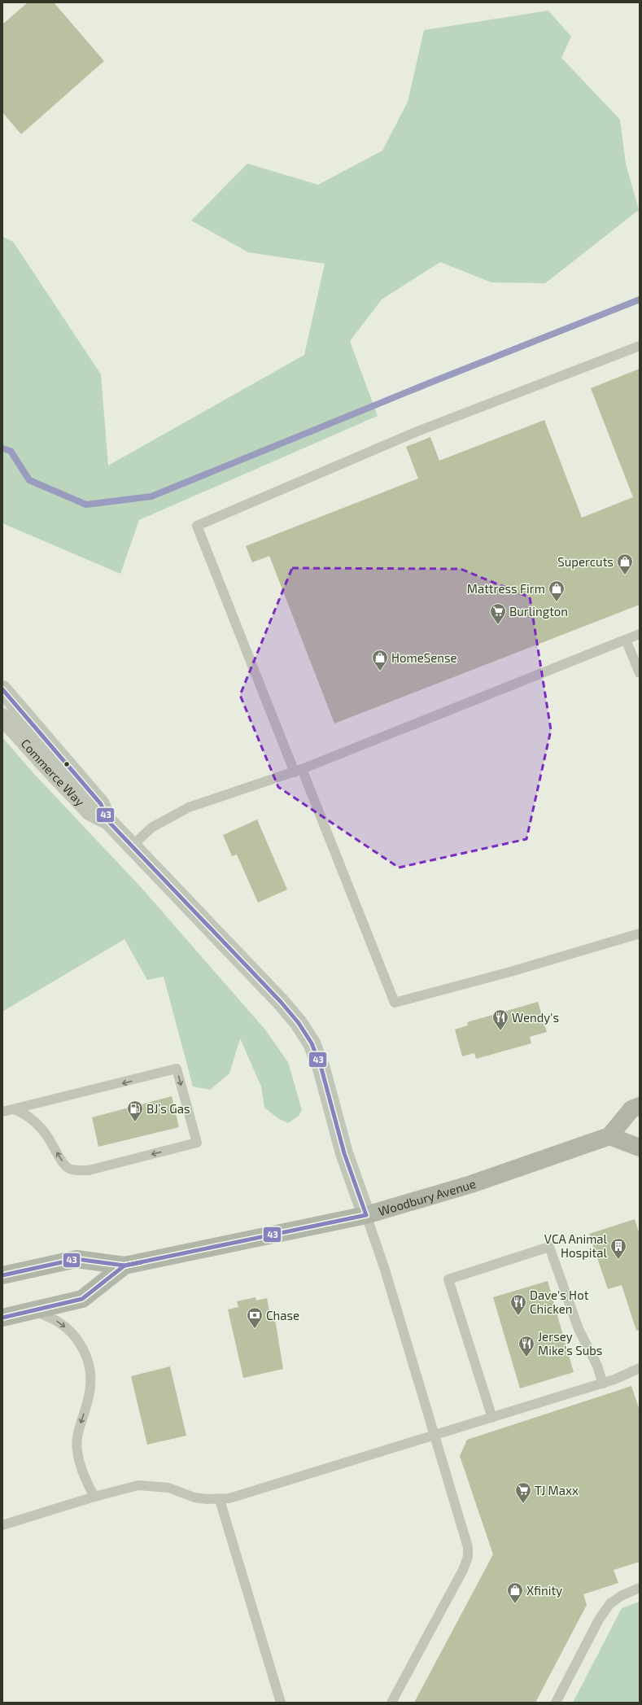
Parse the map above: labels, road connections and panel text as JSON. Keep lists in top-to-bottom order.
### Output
{
  "streets": {
    "main road": ["Woodbury Avenue"],
    "street": ["Commerce Way"]
  },
  "crossings": [
    ["Commerce Way", "Woodbury Avenue"]
  ],
  "places": {
    "shop": [
      "Supercuts",
      "Mattress Firm",
      "HomeSense",
      "Xfinity"
    ],
    "supermarket": ["Burlington", "TJ Maxx"],
    "restaurant": ["Wendy's", "Dave's Hot Chicken", "Jersey Mike's Subs"],
    "fuel station": ["BJ’s Gas"],
    "building": ["VCA Animal Hospital"],
    "bank": ["Chase"]
  },
  "lines": ["transit line 43"]
}
